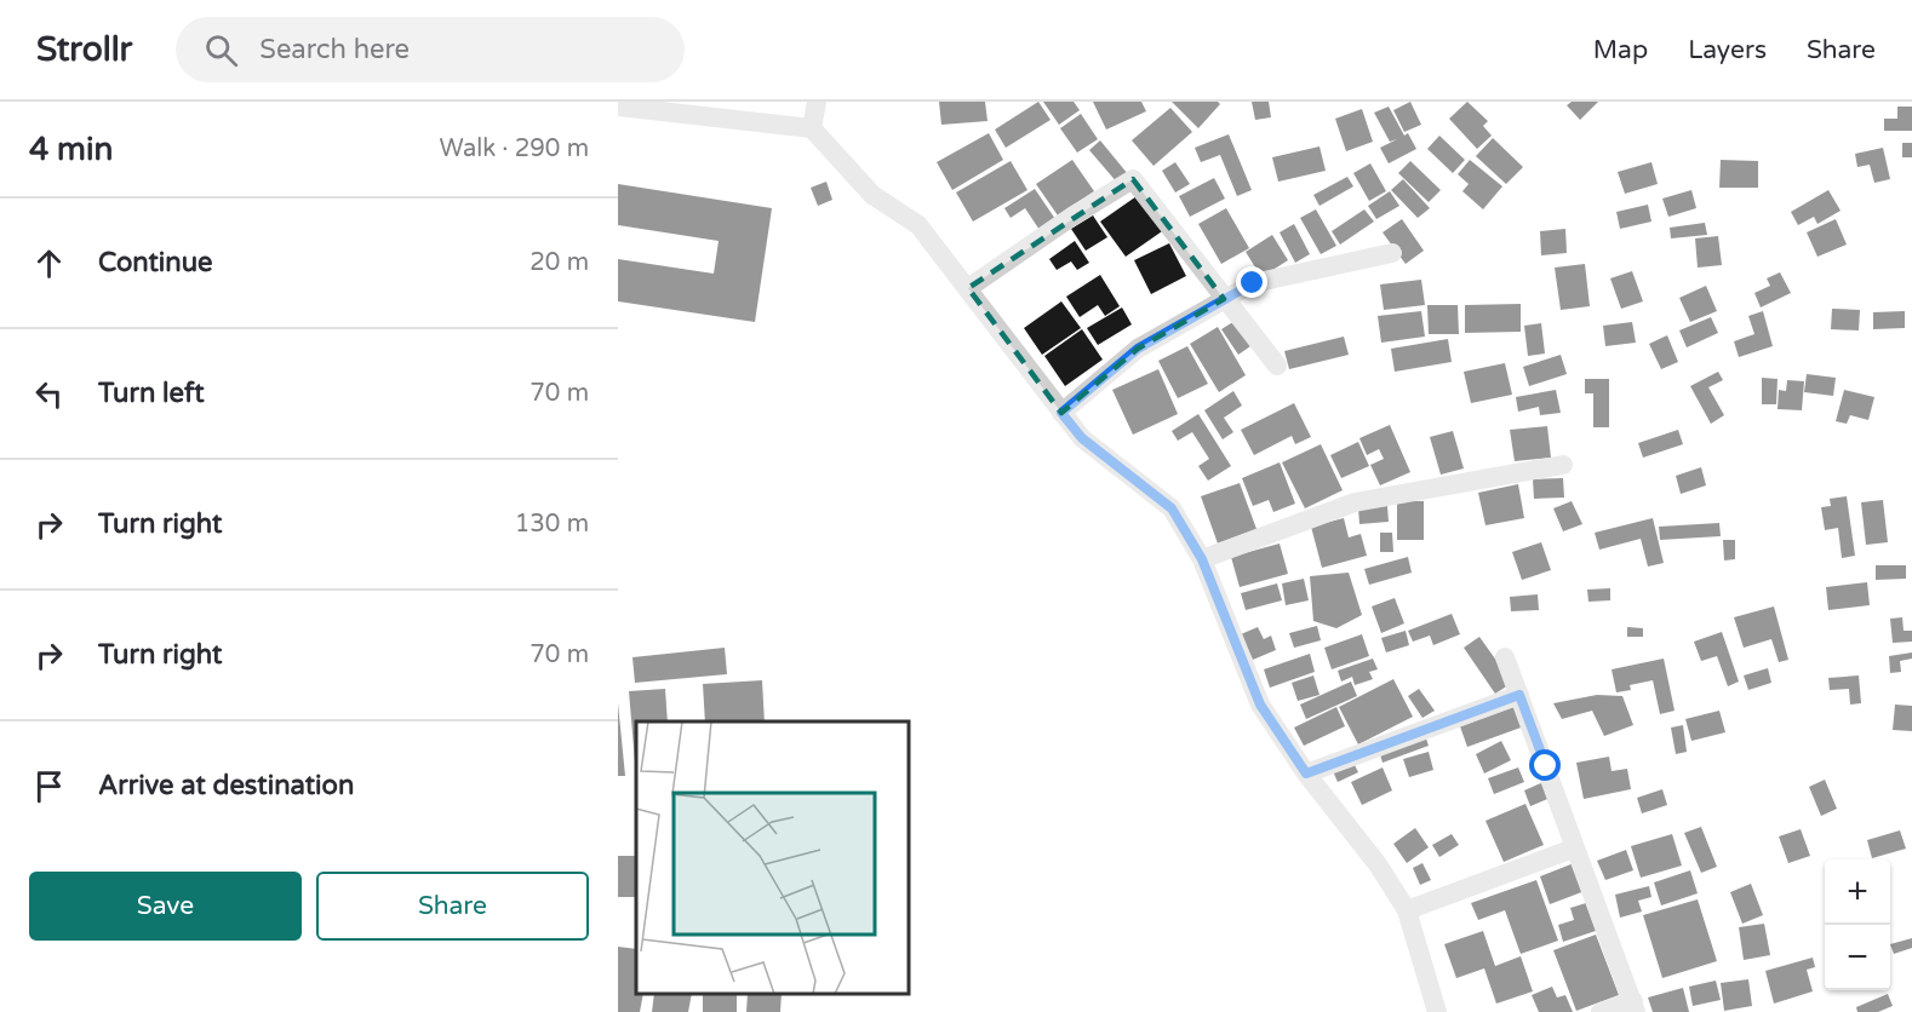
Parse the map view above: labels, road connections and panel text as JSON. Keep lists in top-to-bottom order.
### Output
{
  "page": {
    "header": "Strollr",
    "search": "Search here",
    "nav": ["Map", "Layers", "Share"],
    "heading": ["4 min", "Walk · 290 m"],
    "list": [
      ["Continue", "20 m"],
      ["Turn left", "70 m"],
      ["Turn right", "130 m"],
      ["Turn right", "70 m"],
      "Arrive at destination"
    ],
    "buttons": ["Save", "Share"],
    "map_buttons": ["+", "−"]
  }
}
